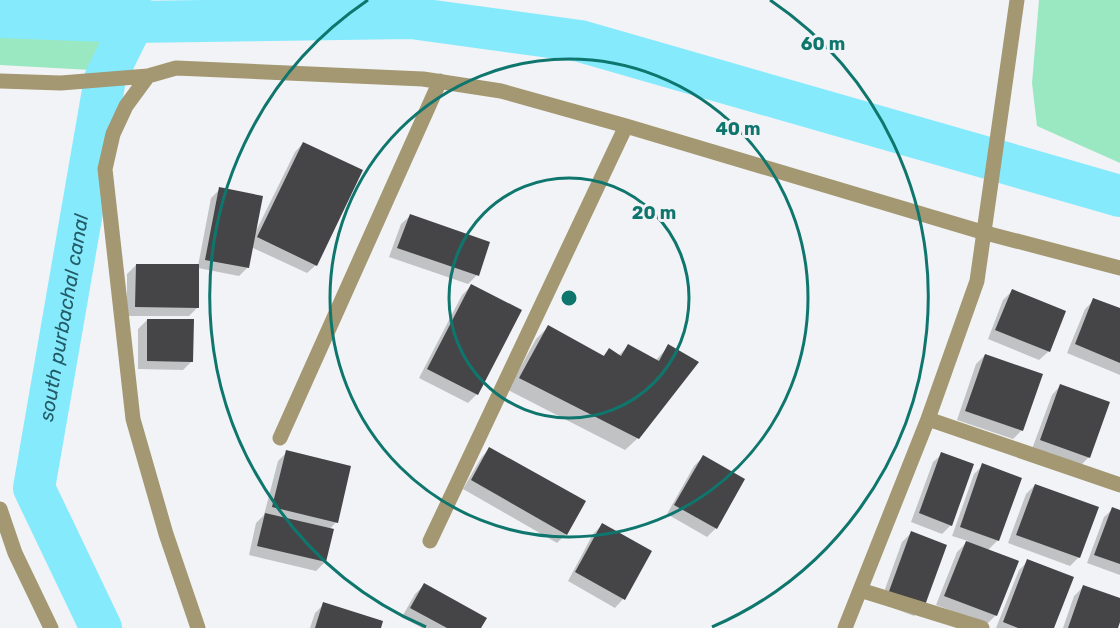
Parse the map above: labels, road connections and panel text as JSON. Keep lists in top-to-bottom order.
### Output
{
  "water": ["south purbachal canal"],
  "rings": ["60 m", "40 m", "20 m"]
}
